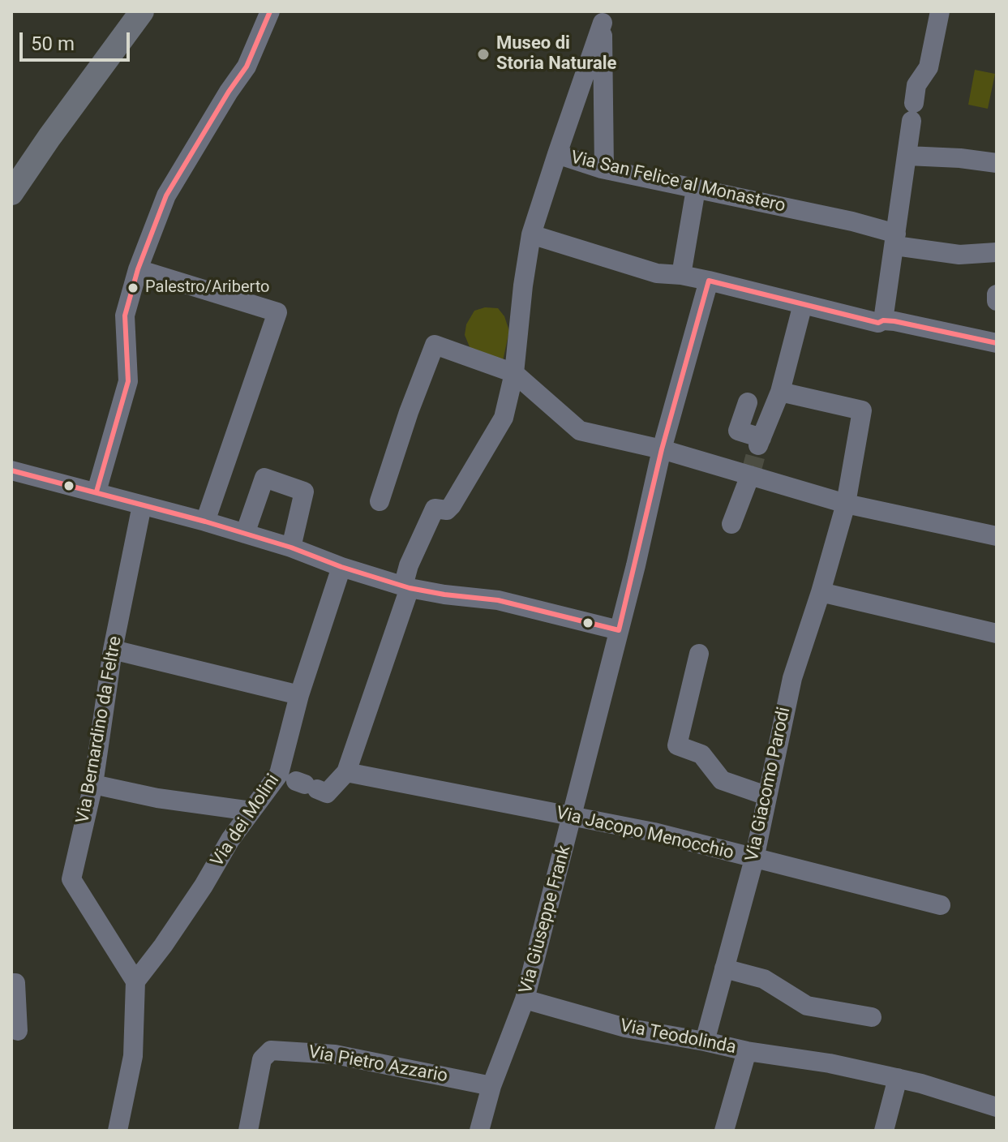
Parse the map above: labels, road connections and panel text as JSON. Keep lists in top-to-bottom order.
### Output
{
  "streets": {
    "street": [
      "Via San Felice al Monastero",
      "Via Bernardino da Feltre",
      "Via Giacomo Parodi",
      "Via dei Molini",
      "Via Jacopo Menocchio",
      "Via Giuseppe Frank",
      "Via Teodolinda",
      "Via Pietro Azzario"
    ]
  },
  "crossings": [
    ["Via Bernardino da Feltre", "Via dei Molini"],
    ["Via Giacomo Parodi", "Via Jacopo Menocchio"],
    ["Via Giacomo Parodi", "Via Teodolinda"],
    ["Via Jacopo Menocchio", "Via Giuseppe Frank"],
    ["Via Giuseppe Frank", "Via Teodolinda"],
    ["Via Giuseppe Frank", "Via Pietro Azzario"]
  ],
  "places": ["Museo di Storia Naturale", "Palestro/Ariberto"],
  "scale_bar": "50 m"
}
